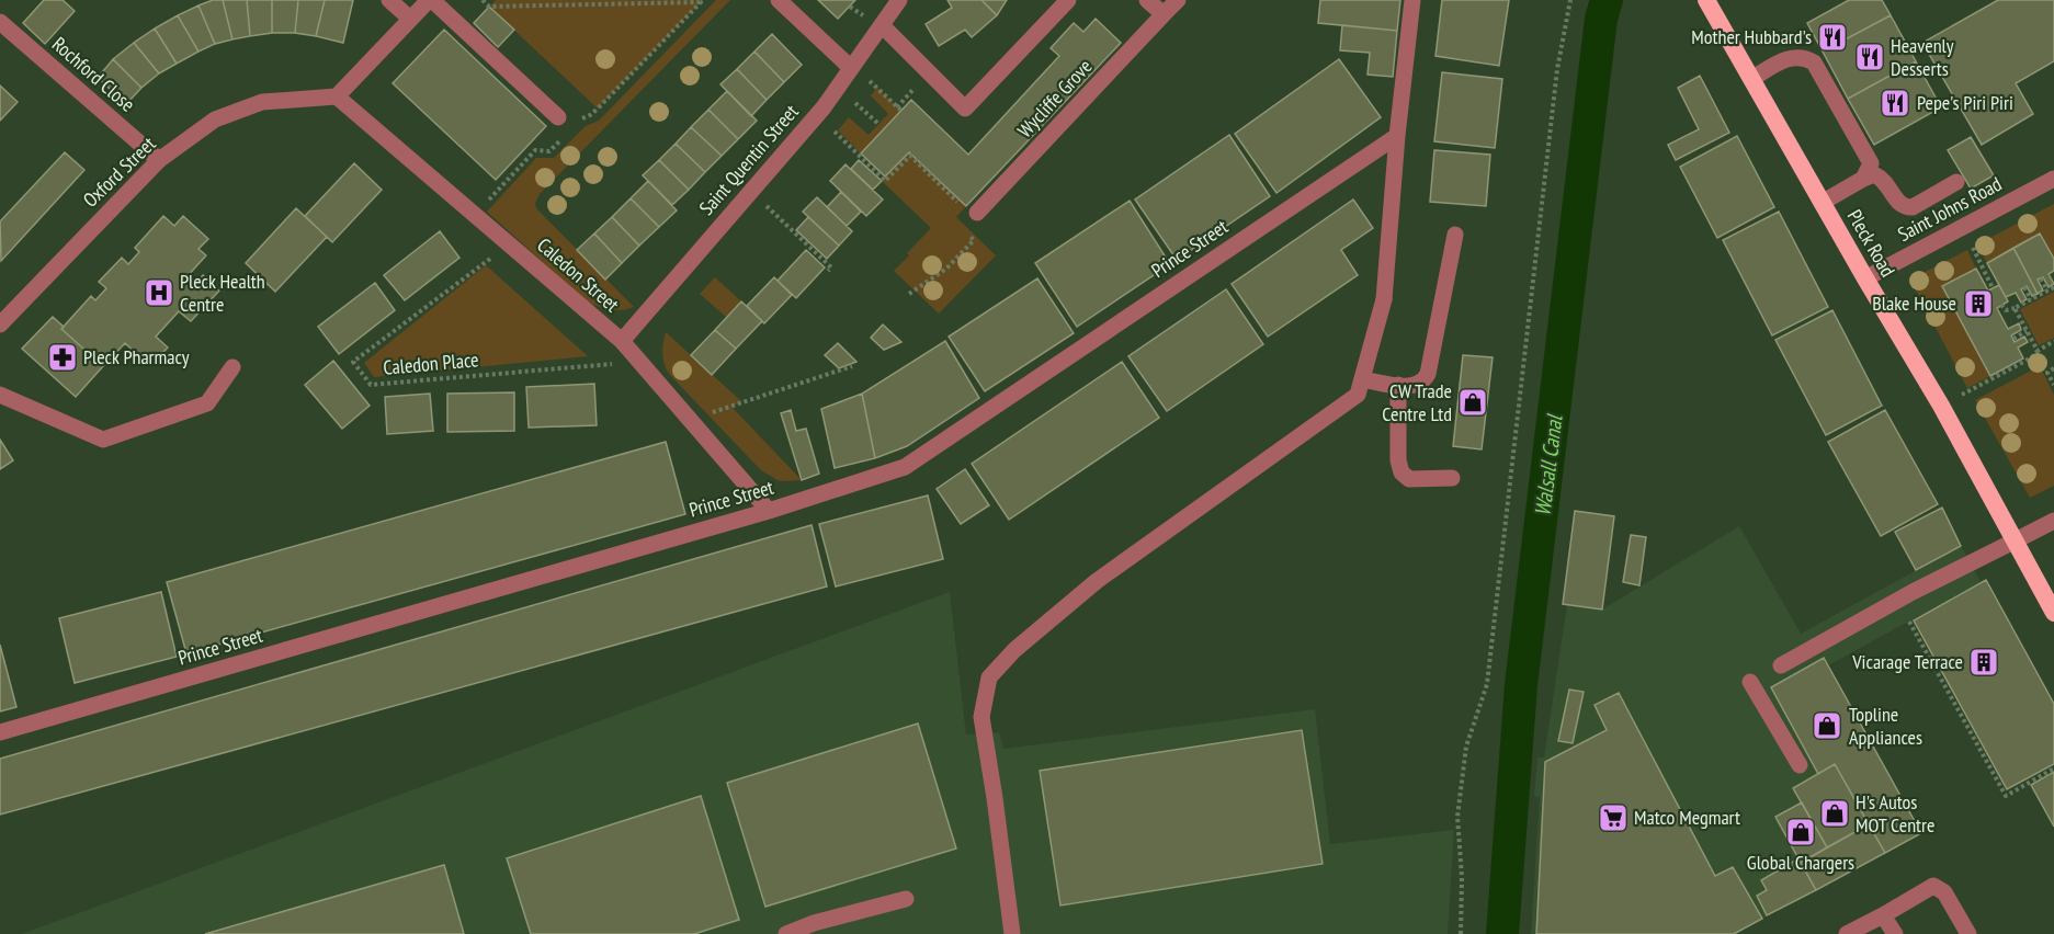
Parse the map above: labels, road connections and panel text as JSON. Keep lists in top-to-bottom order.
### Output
{
  "streets": {
    "highway": ["Pleck Road"],
    "street": [
      "Rochford Close",
      "Wycliffe Grove",
      "Saint Quentin Street",
      "Oxford Street",
      "Saint Johns Road",
      "Prince Street",
      "Caledon Street"
    ],
    "path": ["Caledon Place"]
  },
  "crossings": [
    ["Rochford Close", "Oxford Street"],
    ["Saint Quentin Street", "Caledon Street"],
    ["Oxford Street", "Caledon Street"],
    ["Saint Johns Road", "Pleck Road"],
    ["Prince Street", "Caledon Street"],
    ["Caledon Street", "Caledon Place"]
  ],
  "water": ["Walsall Canal"],
  "places": {
    "restaurant": ["Mother Hubbard's", "Heavenly Desserts", "Pepe's Piri Piri"],
    "hospital": ["Pleck Health Centre"],
    "building": ["Blake House", "Vicarage Terrace"],
    "pharmacy": ["Pleck Pharmacy"],
    "shop": [
      "CW Trade Centre Ltd",
      "Topline Appliances",
      "H's Autos MOT Centre",
      "Global Chargers"
    ],
    "supermarket": ["Matco Megmart"]
  }
}
